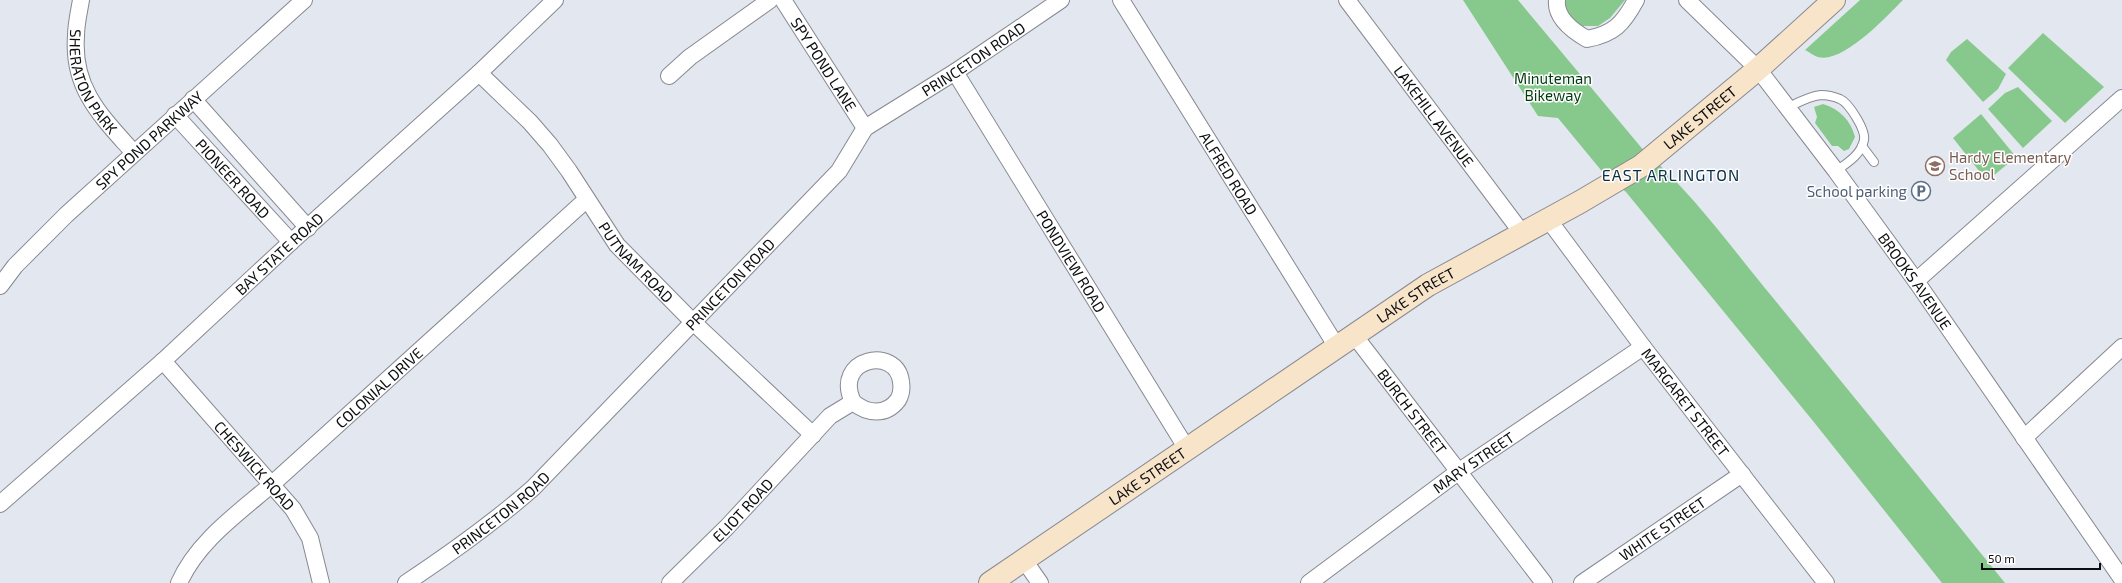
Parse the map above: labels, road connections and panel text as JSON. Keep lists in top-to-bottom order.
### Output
{
  "streets": {
    "main road": ["LAKE STREET"],
    "street": [
      "PRINCETON ROAD",
      "SPY POND LANE",
      "SHERATON PARK",
      "LAKEHILL AVENUE",
      "SPY POND PARKWAY",
      "ALFRED ROAD",
      "PIONEER ROAD",
      "BAY STATE ROAD",
      "PONDVIEW ROAD",
      "PUTNAM ROAD",
      "BROOKS AVENUE",
      "COLONIAL DRIVE",
      "MARGARET STREET",
      "BURCH STREET",
      "MARY STREET",
      "CHESWICK ROAD",
      "ELIOT ROAD",
      "WHITE STREET"
    ]
  },
  "crossings": [
    ["PRINCETON ROAD", "SPY POND LANE"],
    ["PRINCETON ROAD", "PONDVIEW ROAD"],
    ["PRINCETON ROAD", "PUTNAM ROAD"],
    ["SHERATON PARK", "SPY POND PARKWAY"],
    ["LAKEHILL AVENUE", "LAKE STREET"],
    ["LAKE STREET", "ALFRED ROAD"],
    ["LAKE STREET", "PONDVIEW ROAD"],
    ["LAKE STREET", "BROOKS AVENUE"],
    ["LAKE STREET", "MARGARET STREET"],
    ["LAKE STREET", "BURCH STREET"],
    ["SPY POND PARKWAY", "PIONEER ROAD"],
    ["ALFRED ROAD", "BURCH STREET"],
    ["PIONEER ROAD", "BAY STATE ROAD"],
    ["BAY STATE ROAD", "PUTNAM ROAD"],
    ["BAY STATE ROAD", "CHESWICK ROAD"],
    ["PUTNAM ROAD", "COLONIAL DRIVE"],
    ["PUTNAM ROAD", "ELIOT ROAD"],
    ["COLONIAL DRIVE", "CHESWICK ROAD"],
    ["MARGARET STREET", "MARY STREET"],
    ["MARGARET STREET", "WHITE STREET"],
    ["BURCH STREET", "MARY STREET"]
  ],
  "districts": ["EAST ARLINGTON"],
  "parks": ["Minuteman Bikeway"],
  "places": {
    "school or university": ["Hardy Elementary School"],
    "parking": ["School parking"]
  },
  "scale_bar": "50 m"
}
